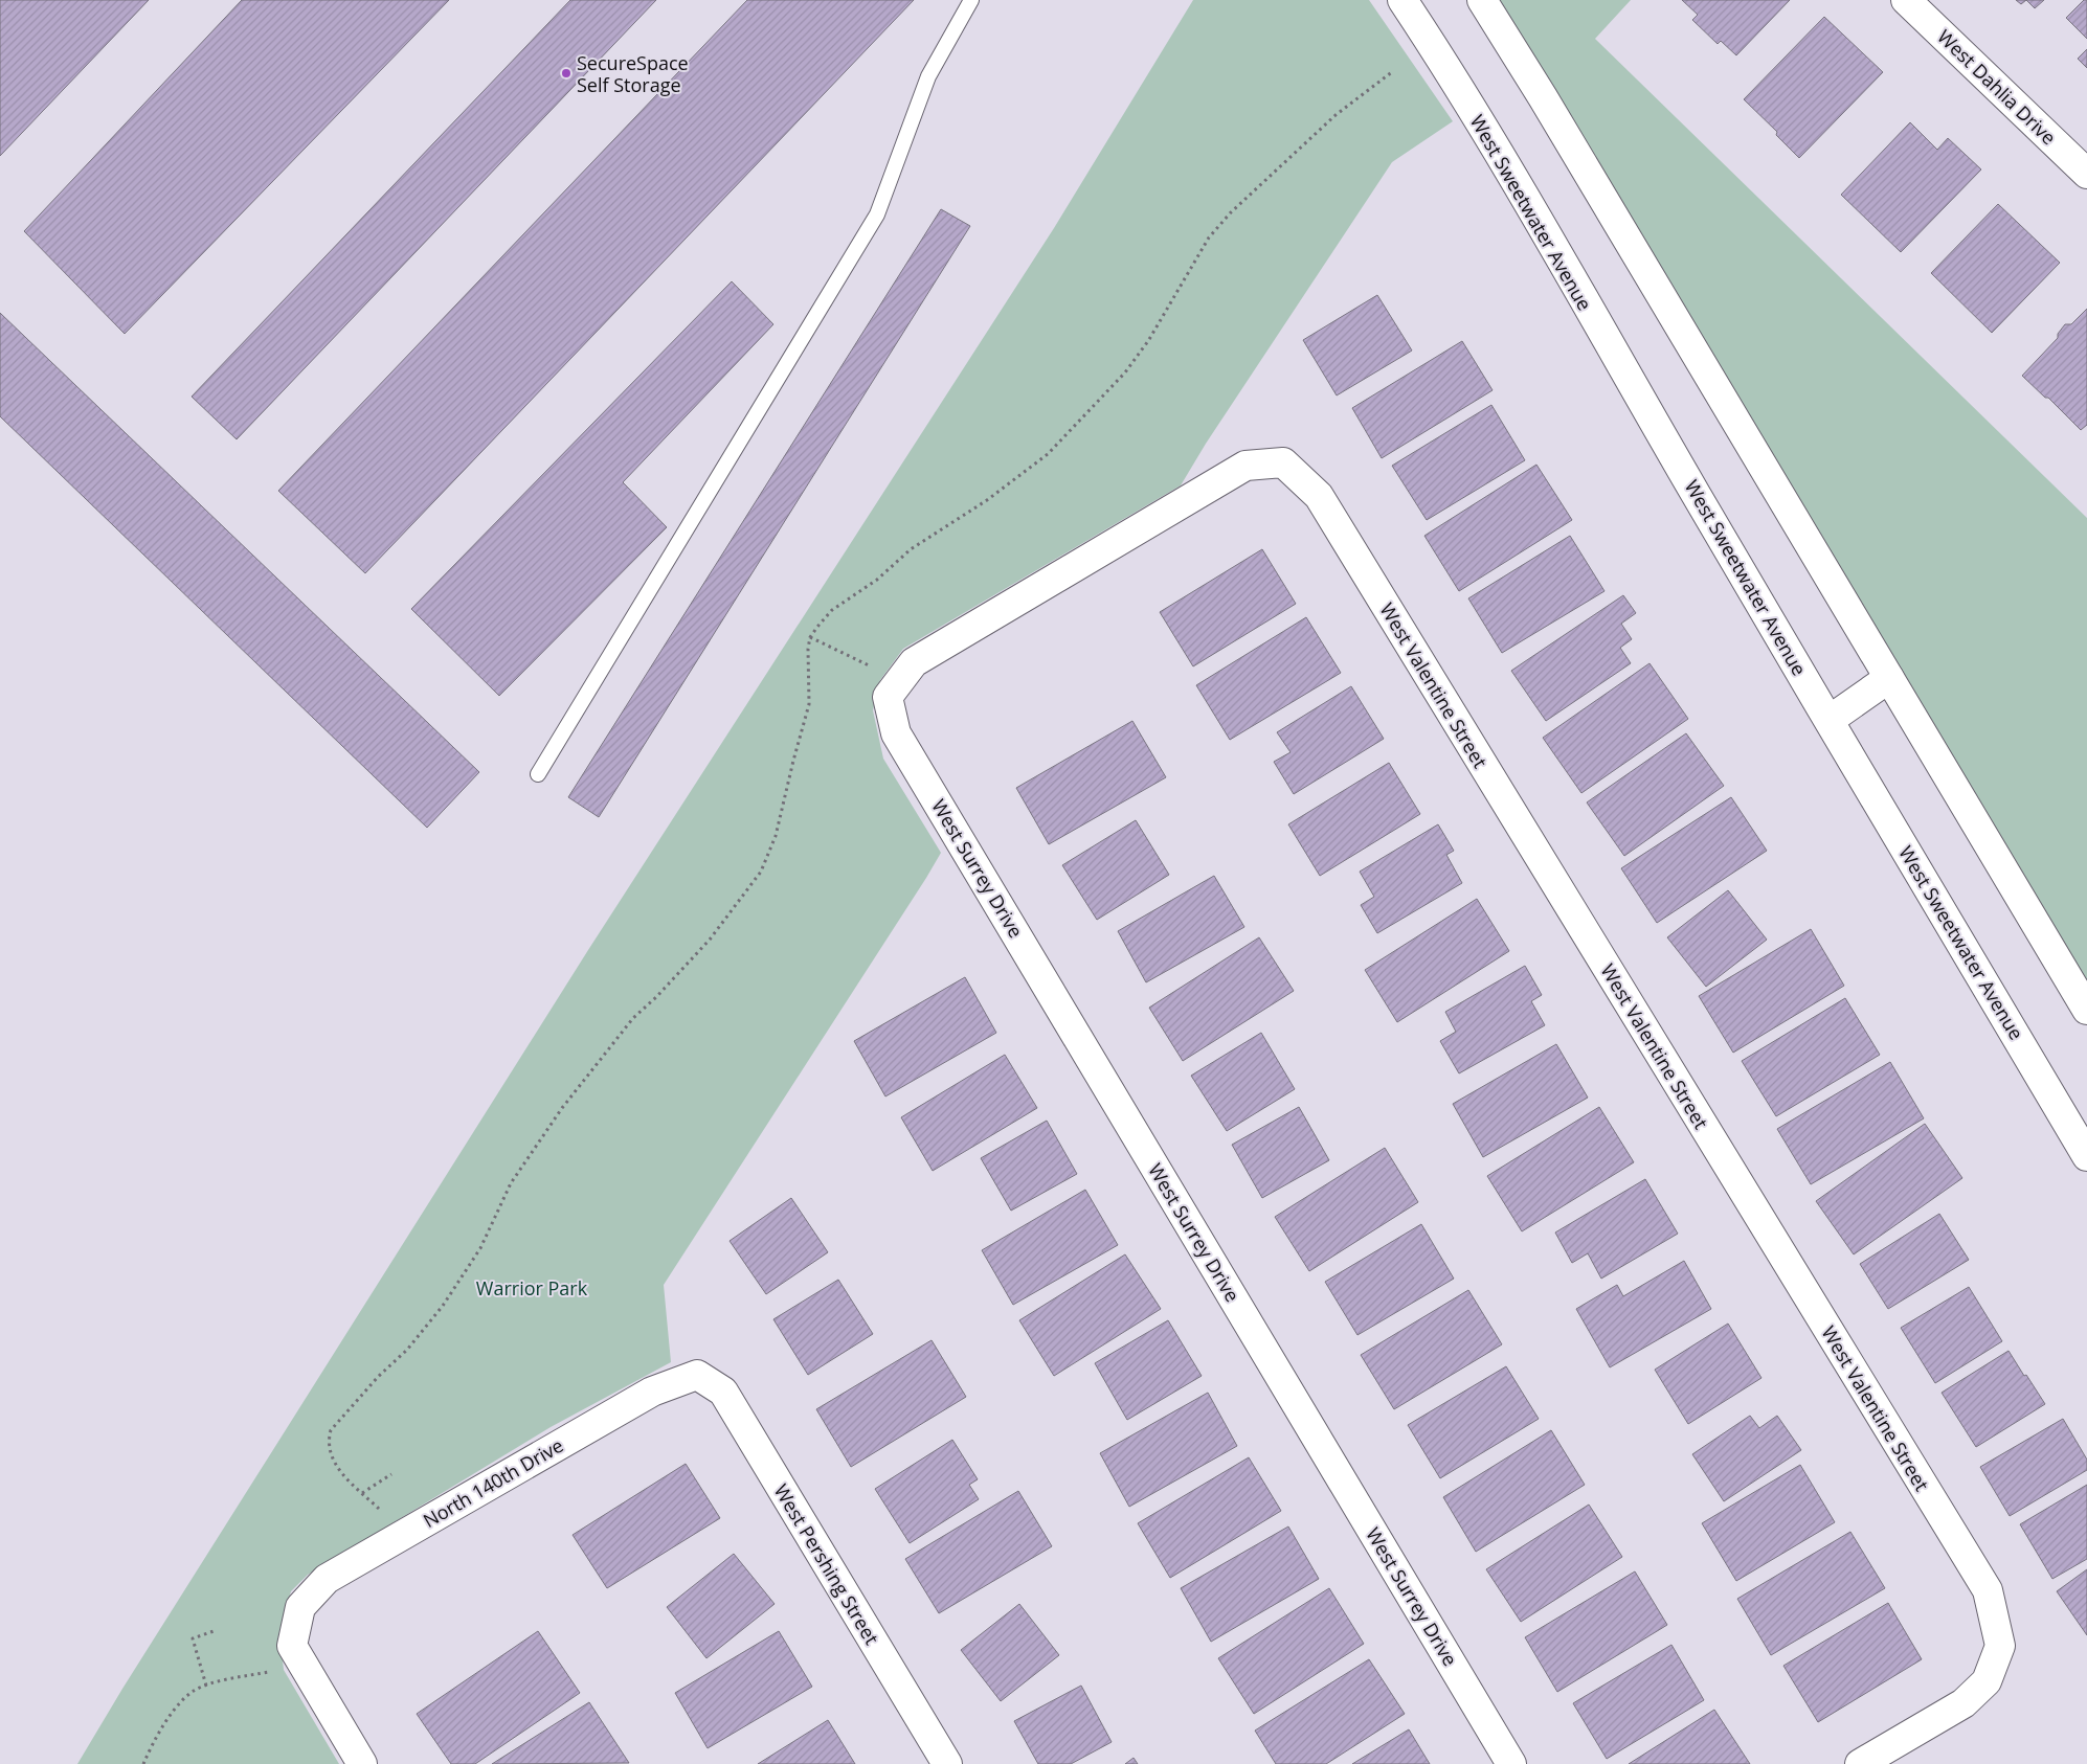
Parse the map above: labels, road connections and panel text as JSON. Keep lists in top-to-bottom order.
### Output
{
  "streets": {
    "street": [
      "West Dahlia Drive",
      "West Sweetwater Avenue",
      "West Valentine Street",
      "West Surrey Drive",
      "North 140th Drive",
      "West Pershing Street"
    ]
  },
  "crossings": [
    ["West Valentine Street", "West Surrey Drive"],
    ["North 140th Drive", "West Pershing Street"]
  ],
  "parks": ["Warrior Park"],
  "places": ["SecureSpace Self Storage"]
}
